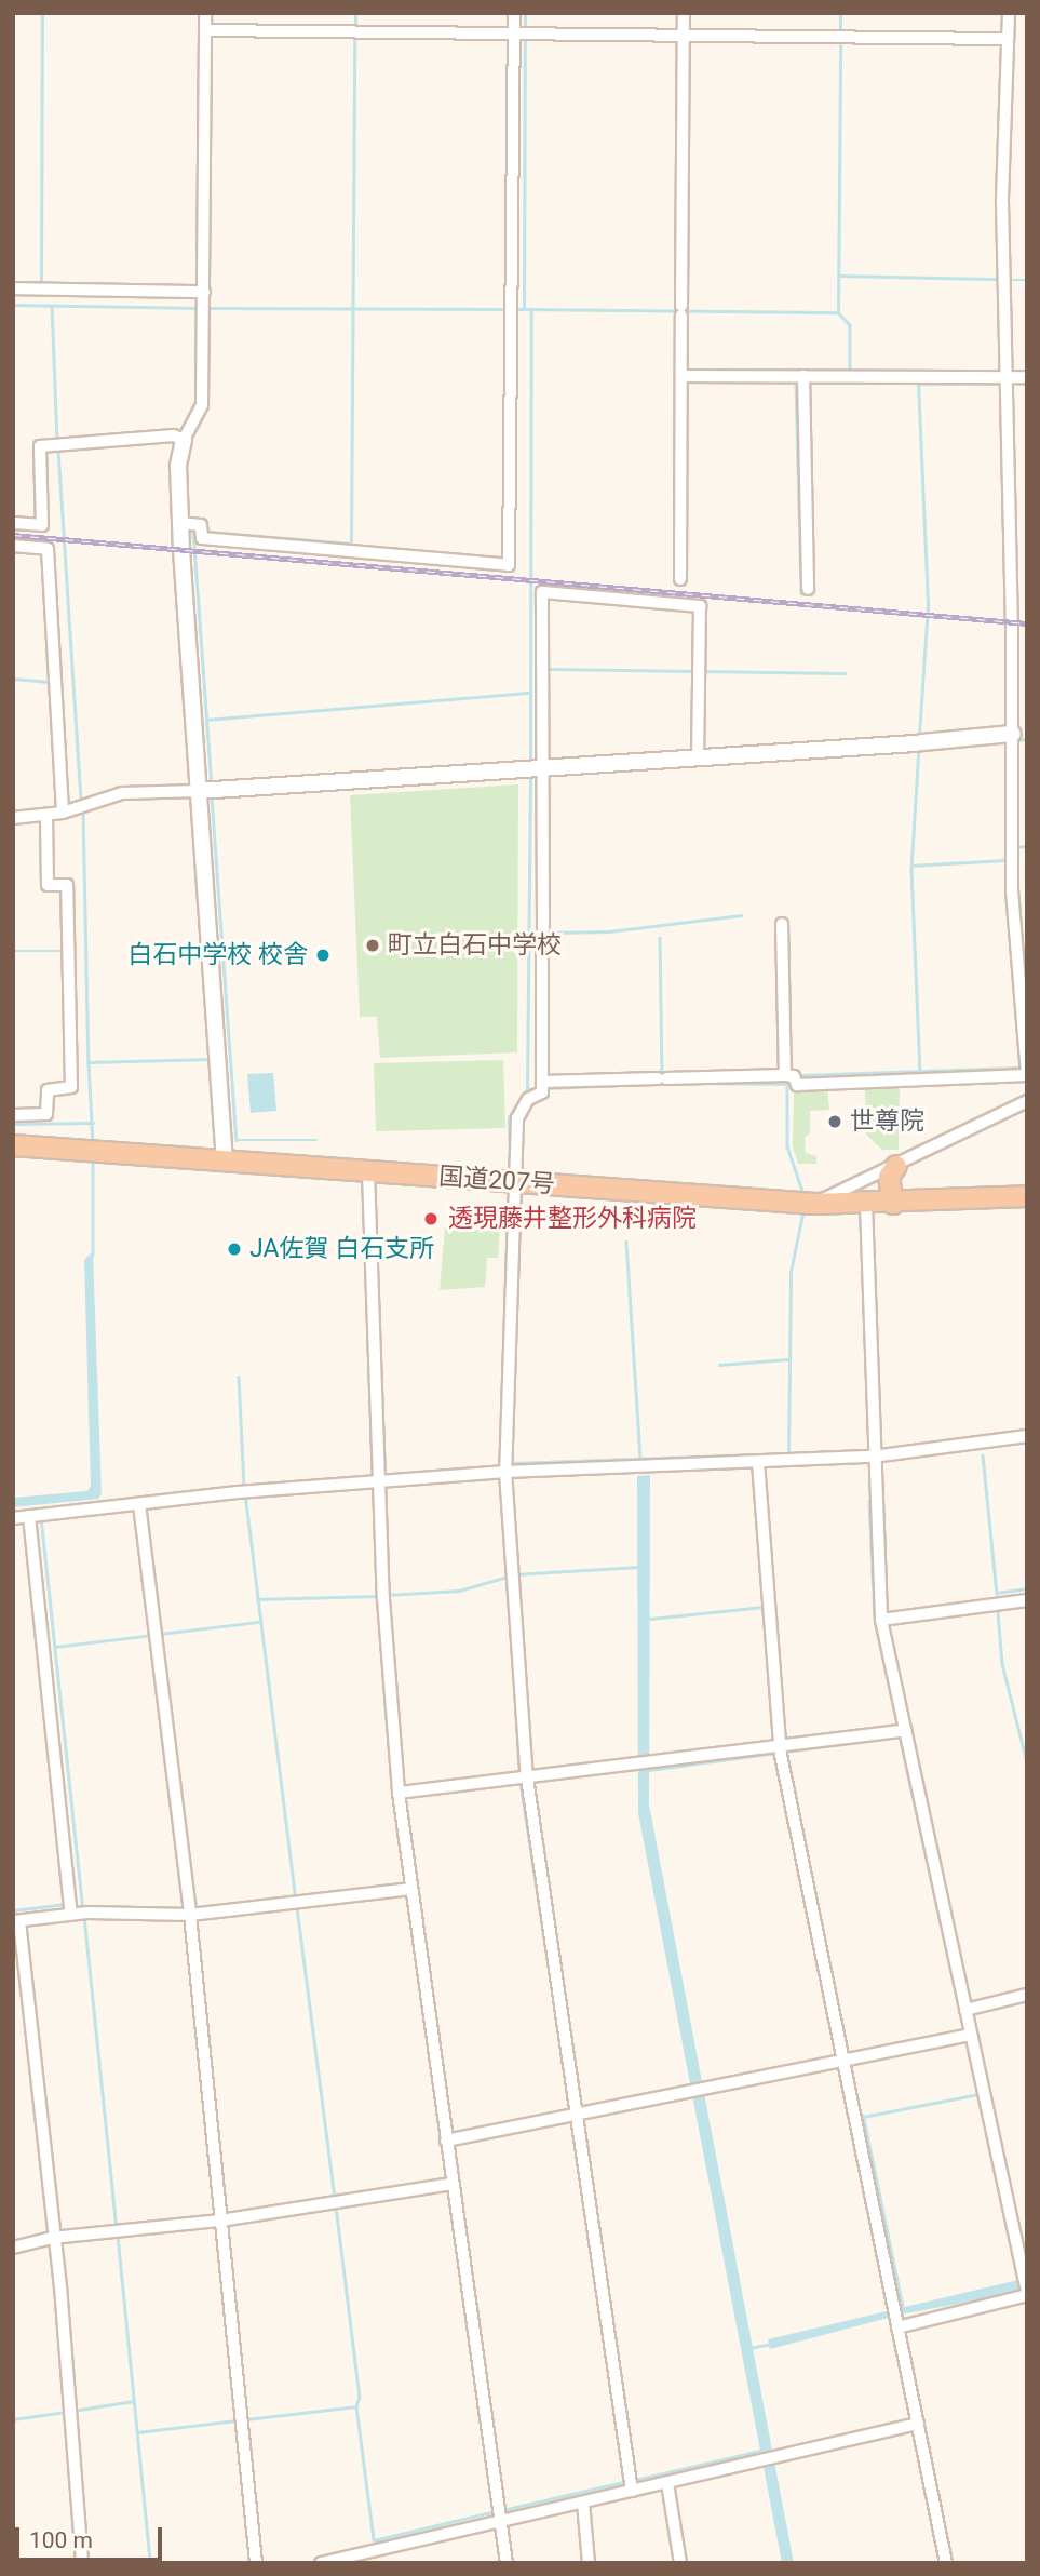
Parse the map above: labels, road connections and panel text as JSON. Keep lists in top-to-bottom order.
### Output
{
  "streets": {
    "highway": ["国道207号"]
  },
  "places": [
    "町立白石中学校",
    "白石中学校 校舎",
    "世尊院",
    "透現藤井整形外科病院",
    "JA佐賀 白石支所"
  ],
  "scale_bar": "100 m"
}
